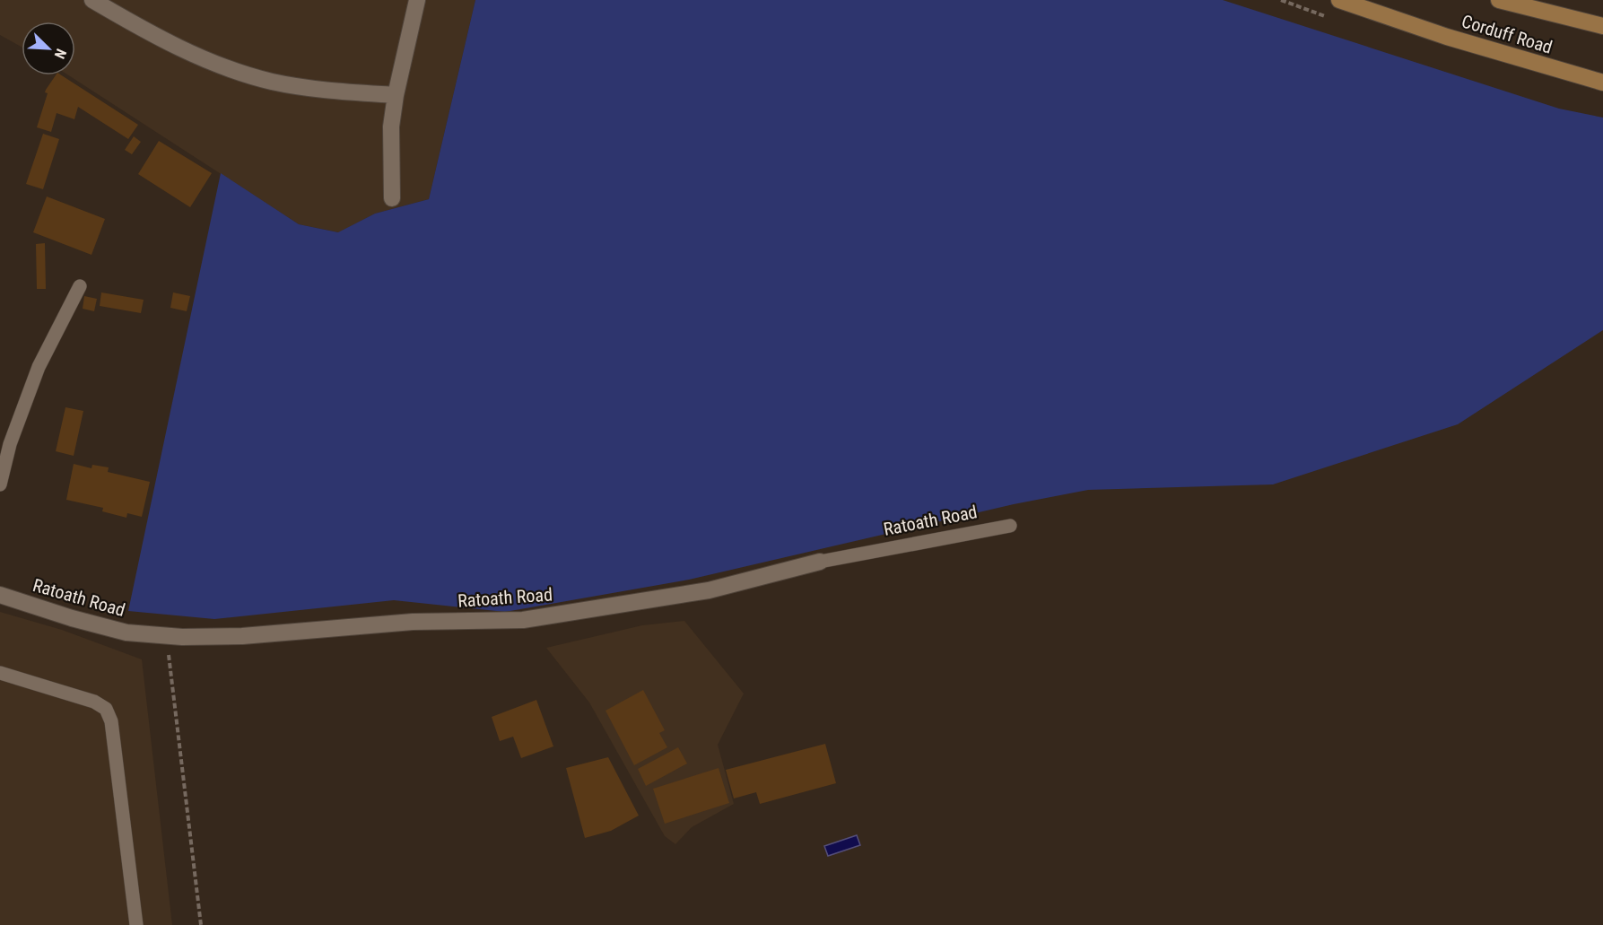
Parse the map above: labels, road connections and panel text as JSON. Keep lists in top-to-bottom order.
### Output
{
  "streets": {
    "street": ["Corduff Road", "Ratoath Road"]
  },
  "north": "bottom right"
}
